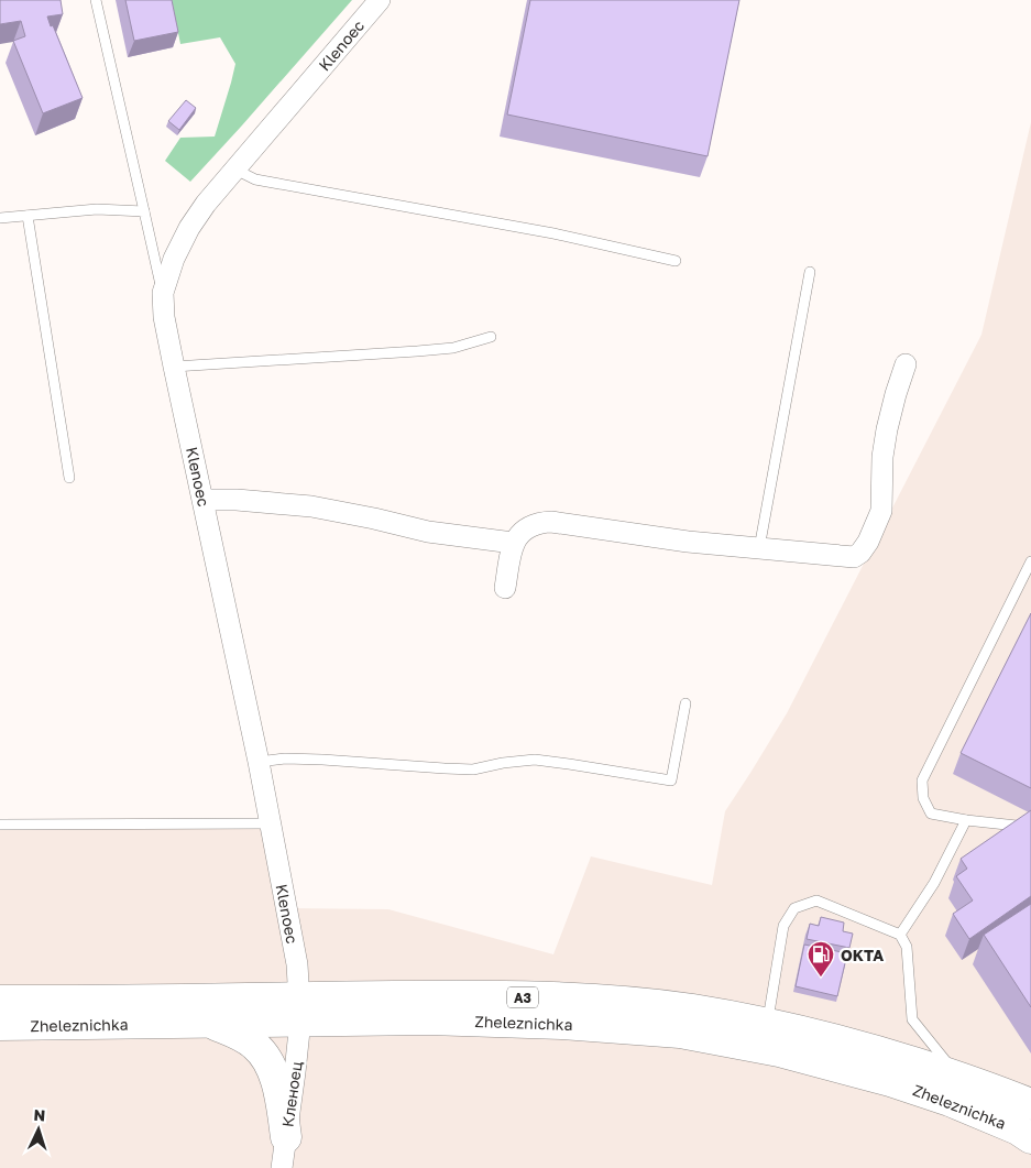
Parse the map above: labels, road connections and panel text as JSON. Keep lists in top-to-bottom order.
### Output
{
  "streets": {
    "main road": ["A3", "Zheleznichka"],
    "street": ["Klenoec", "Кленоец"]
  },
  "crossings": [
    ["Klenoec", "Zheleznichka"],
    ["Klenoec", "Кленоец"],
    ["Zheleznichka", "Кленоец"]
  ],
  "places": {
    "fuel station": ["OKTA"]
  },
  "north": "top"
}
